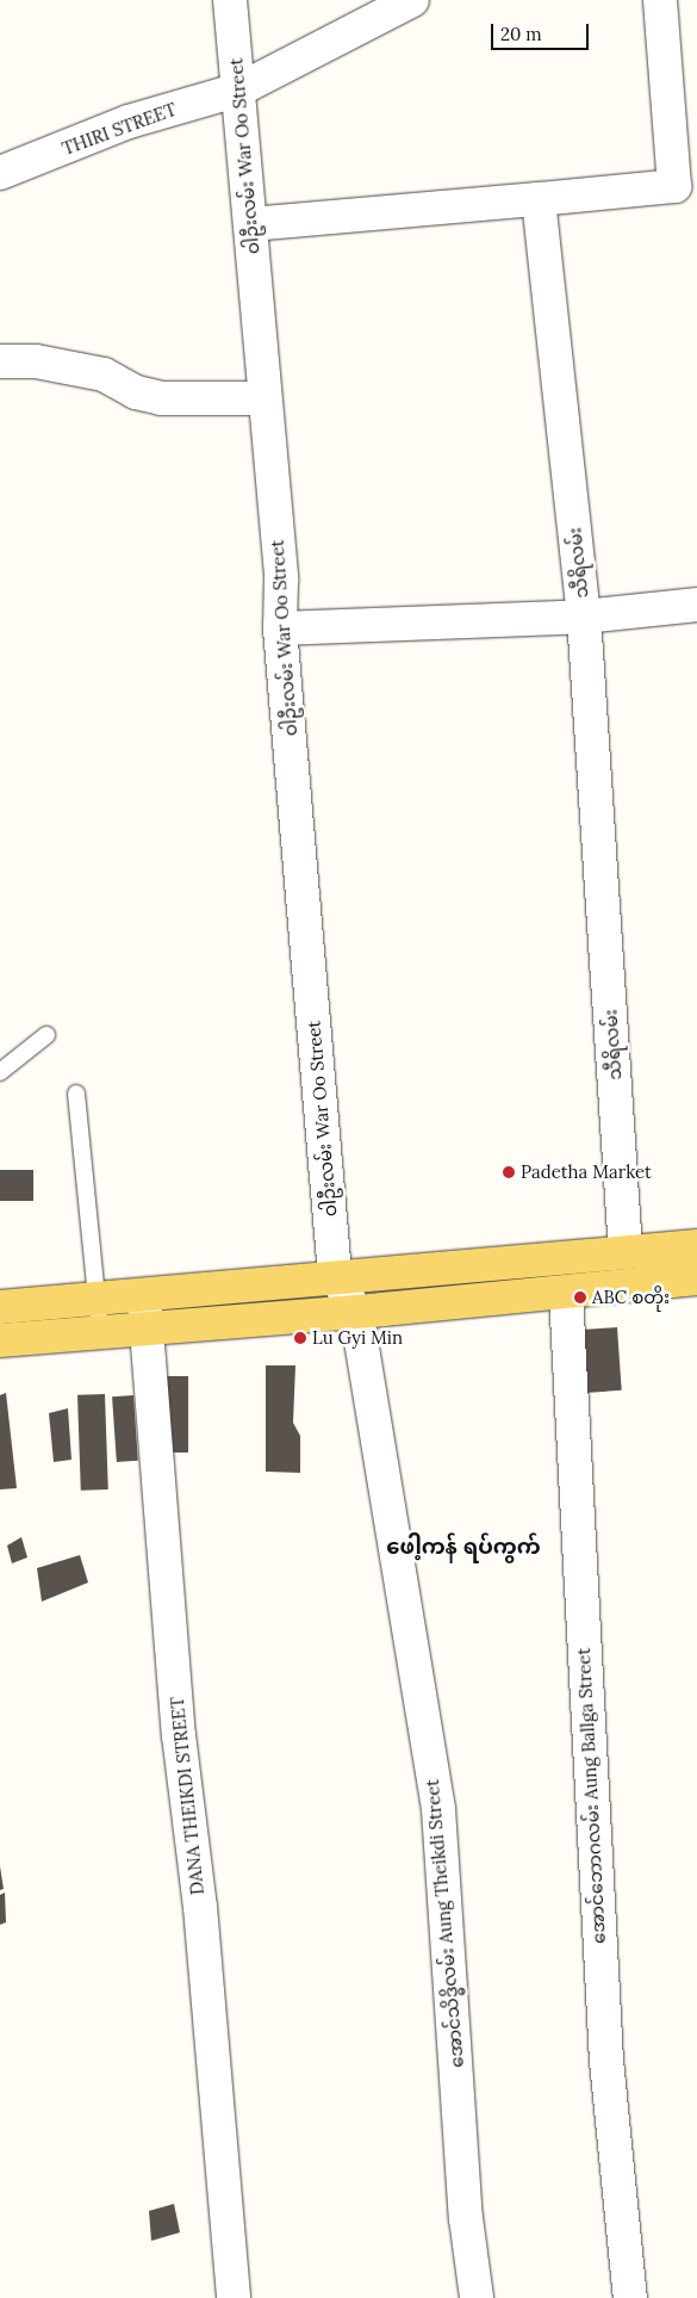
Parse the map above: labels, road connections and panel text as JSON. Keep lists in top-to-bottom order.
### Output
{
  "streets": {
    "street": [
      "THIRI STREET",
      "ဝါဦးလမ်း War Oo Street",
      "သီရိလမ်း",
      "DANA THEIKDI STREET",
      "အောင်ဘောဂလမ်း Aung Ballga Street",
      "အောင်သိဒ္ဓိလမ်း Aung Theikdi Street"
    ]
  },
  "crossings": [
    ["THIRI STREET", "ဝါဦးလမ်း War Oo Street"],
    ["ဝါဦးလမ်း War Oo Street", "အောင်သိဒ္ဓိလမ်း Aung Theikdi Street"]
  ],
  "districts": ["ဖေါ့ကန် ရပ်ကွက်"],
  "places": ["Padetha Market", "ABC စတိုး", "Lu Gyi Min"],
  "scale_bar": "20 m"
}
